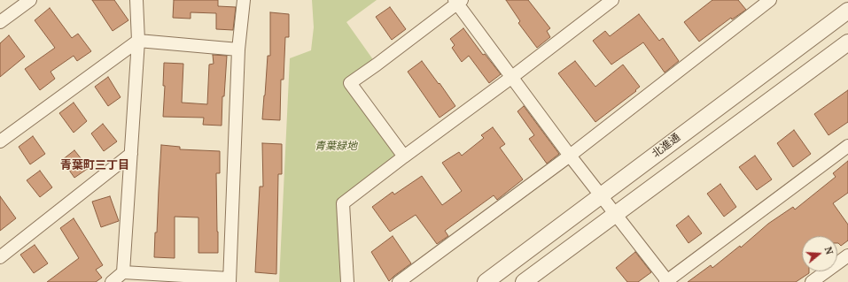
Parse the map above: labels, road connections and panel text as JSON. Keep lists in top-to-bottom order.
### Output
{
  "streets": {
    "street": ["北進通"]
  },
  "districts": ["青葉町三丁目"],
  "parks": ["青葉緑地"],
  "north": "right"
}
